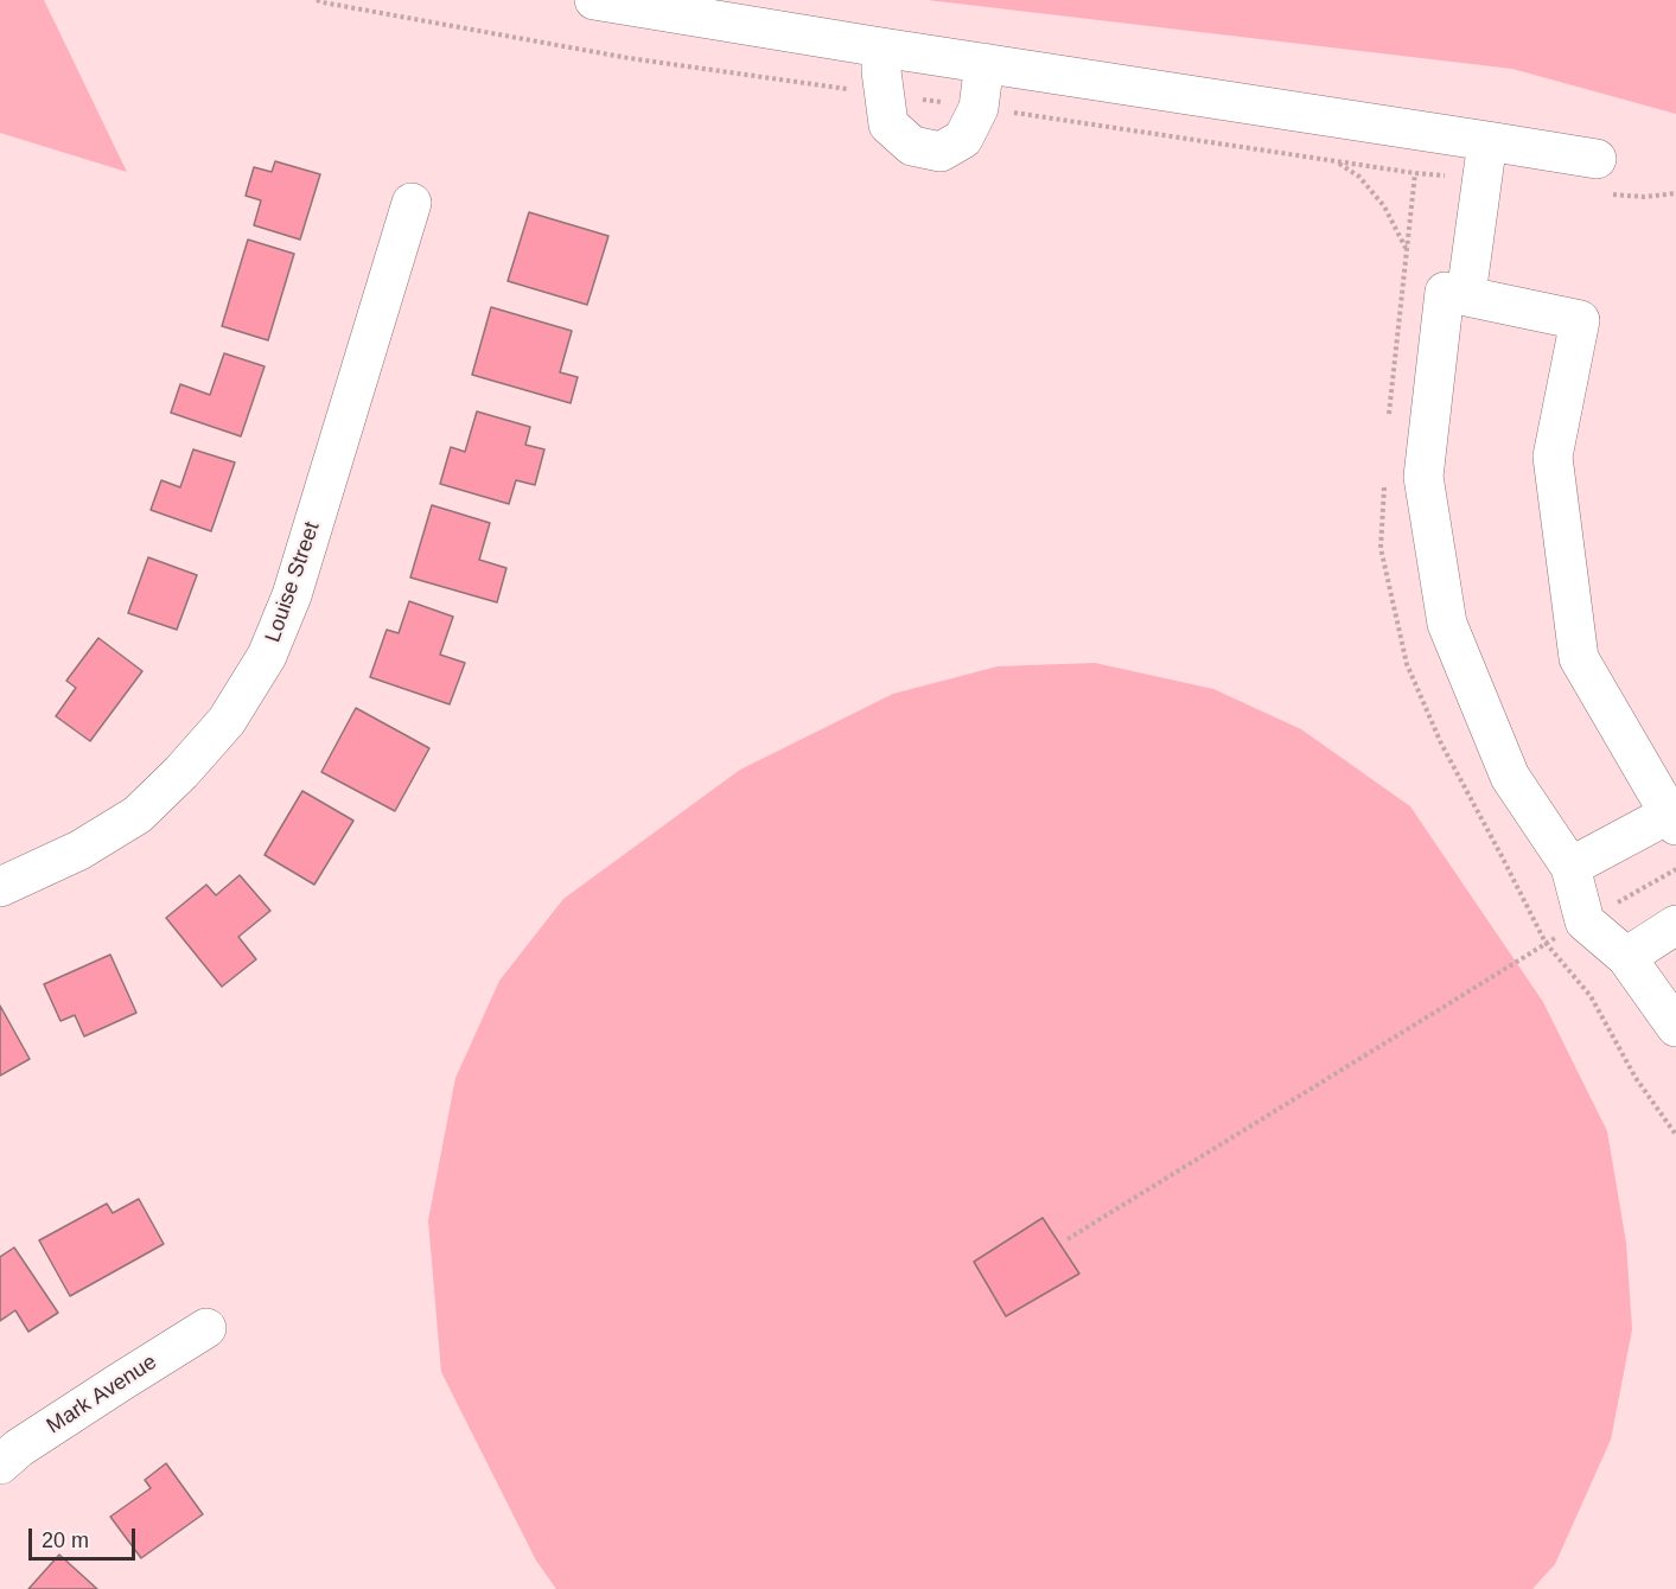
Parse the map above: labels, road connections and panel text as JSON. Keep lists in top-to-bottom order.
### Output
{
  "streets": {
    "street": ["Louise Street", "Mark Avenue"]
  },
  "scale_bar": "20 m"
}
